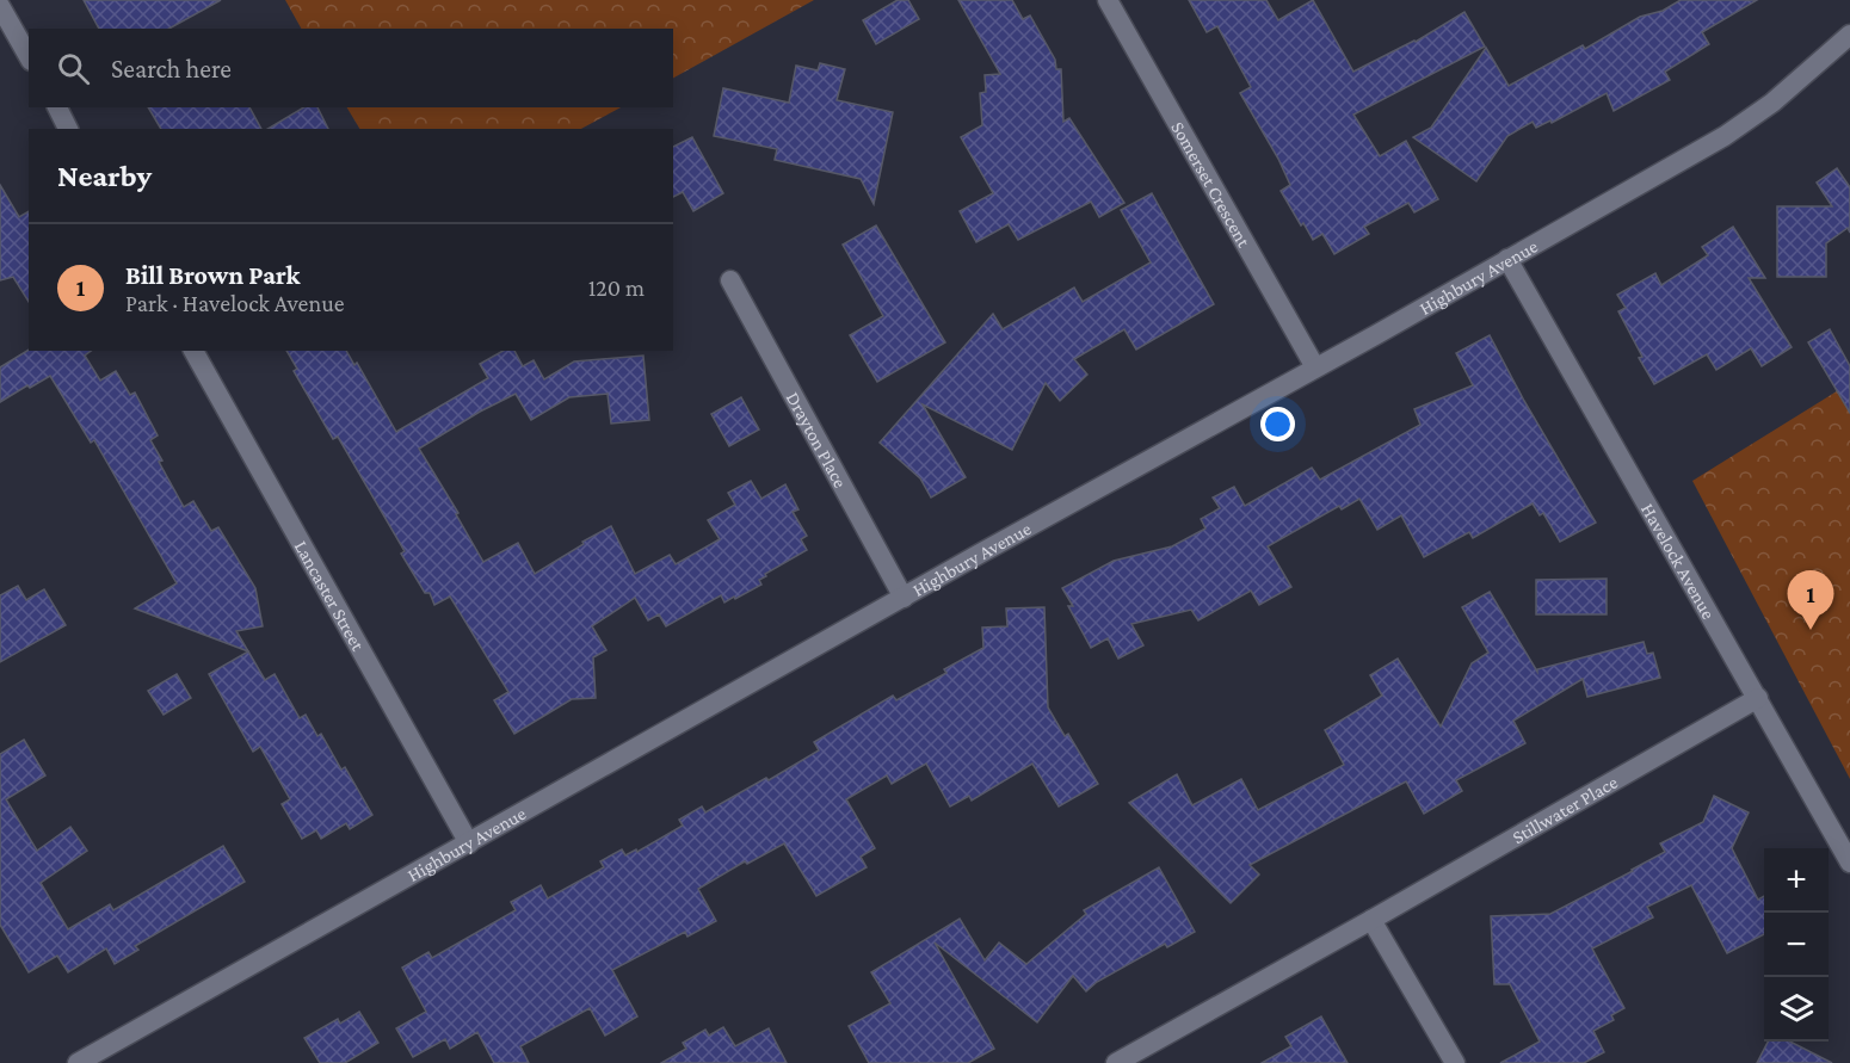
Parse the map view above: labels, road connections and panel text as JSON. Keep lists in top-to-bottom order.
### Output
{
  "streets": {
    "street": [
      "Somerset Crescent",
      "Highbury Avenue",
      "Drayton Place",
      "Havelock Avenue",
      "Lancaster Street",
      "Stillwater Place"
    ]
  },
  "crossings": [
    ["Somerset Crescent", "Highbury Avenue"],
    ["Highbury Avenue", "Drayton Place"],
    ["Highbury Avenue", "Havelock Avenue"],
    ["Highbury Avenue", "Lancaster Street"],
    ["Havelock Avenue", "Stillwater Place"]
  ],
  "page": {
    "search": "Search here",
    "heading": "Nearby",
    "list": [
      {
        "mark": "1",
        "name": "Bill Brown Park",
        "note": "Park · Havelock Avenue",
        "value": "120 m"
      }
    ],
    "pins": "1",
    "map_buttons": ["+", "−"]
  }
}
